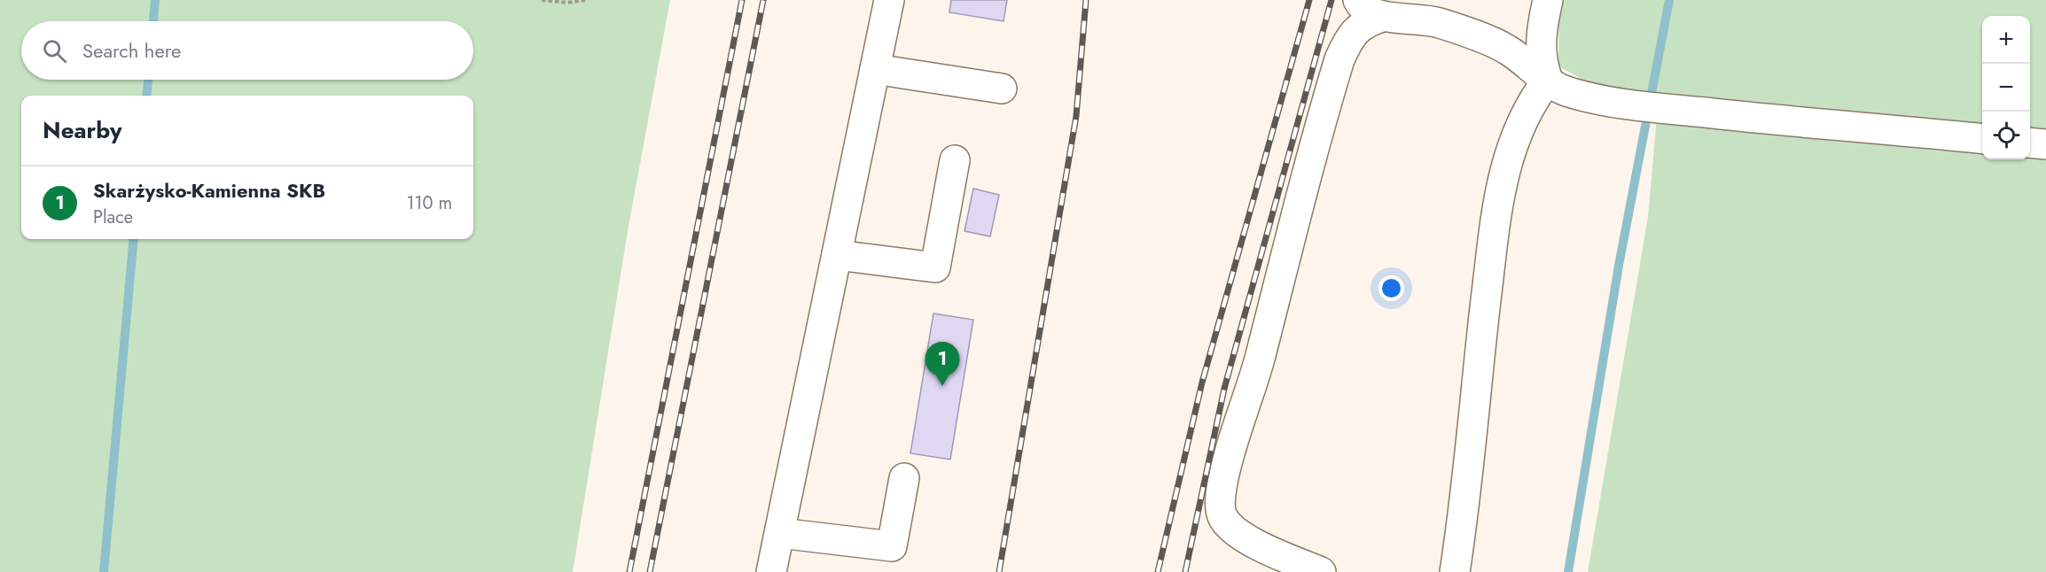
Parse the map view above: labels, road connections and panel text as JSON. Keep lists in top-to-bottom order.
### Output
{
  "page": {
    "map_buttons": ["+", "−"],
    "search": "Search here",
    "heading": "Nearby",
    "list": [
      {
        "mark": "1",
        "name": "Skarżysko-Kamienna SKB",
        "note": "Place",
        "value": "110 m"
      }
    ],
    "pins": "1"
  }
}
